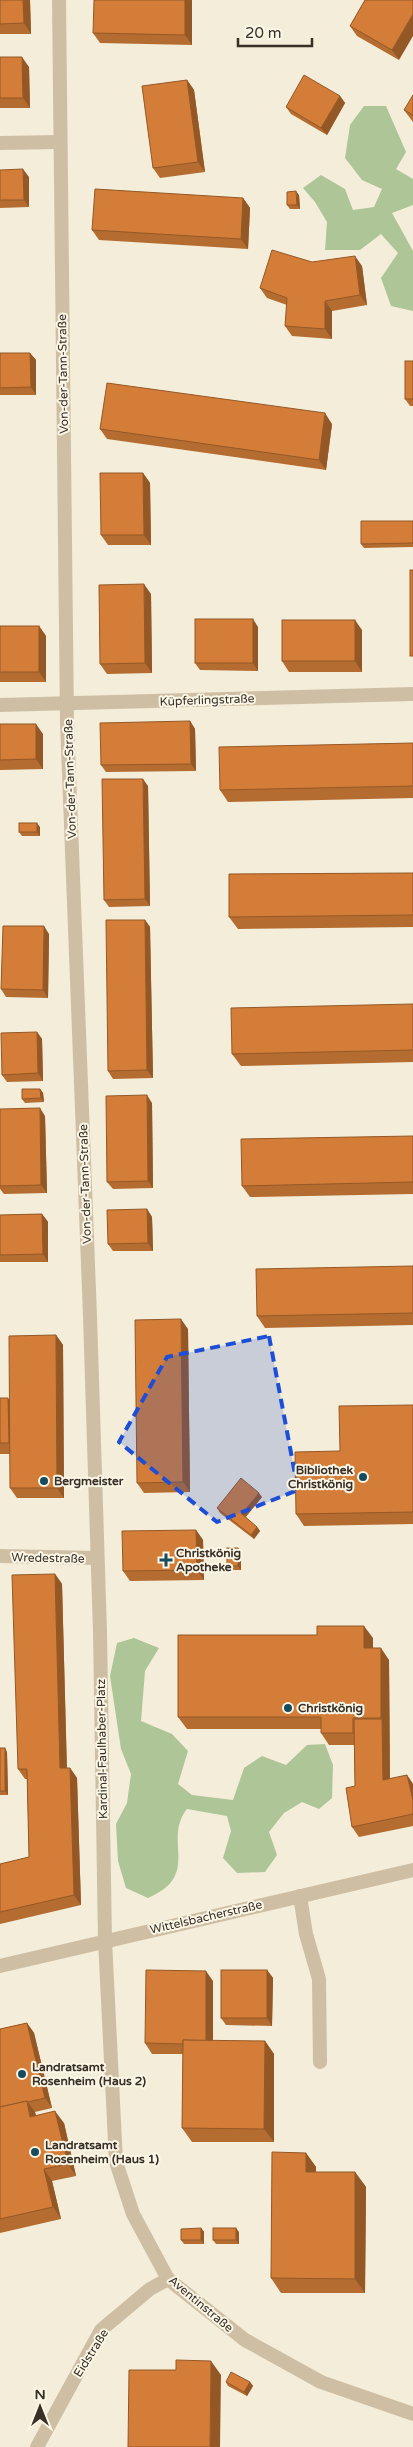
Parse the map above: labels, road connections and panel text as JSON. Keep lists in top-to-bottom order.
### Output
{
  "streets": {
    "street": [
      "Von-der-Tann-Straße",
      "Küpferlingstraße",
      "Wredestraße",
      "Kardinal-Faulhaber-Platz",
      "Wittelsbacherstraße",
      "Aventinstraße",
      "Eidstraße"
    ]
  },
  "crossings": [
    ["Von-der-Tann-Straße", "Küpferlingstraße"],
    ["Von-der-Tann-Straße", "Wredestraße"],
    ["Von-der-Tann-Straße", "Kardinal-Faulhaber-Platz"],
    ["Wredestraße", "Kardinal-Faulhaber-Platz"],
    ["Kardinal-Faulhaber-Platz", "Wittelsbacherstraße"],
    ["Kardinal-Faulhaber-Platz", "Aventinstraße"],
    ["Wittelsbacherstraße", "Aventinstraße"],
    ["Aventinstraße", "Eidstraße"]
  ],
  "places": {
    "other": [
      "Bibliothek Christkönig",
      "Bergmeister",
      "Christkönig",
      "Landratsamt Rosenheim (Haus 2)",
      "Landratsamt Rosenheim (Haus 1)"
    ],
    "health": ["Christkönig Apotheke"]
  },
  "scale_bar": "20 m",
  "north": "top"
}
